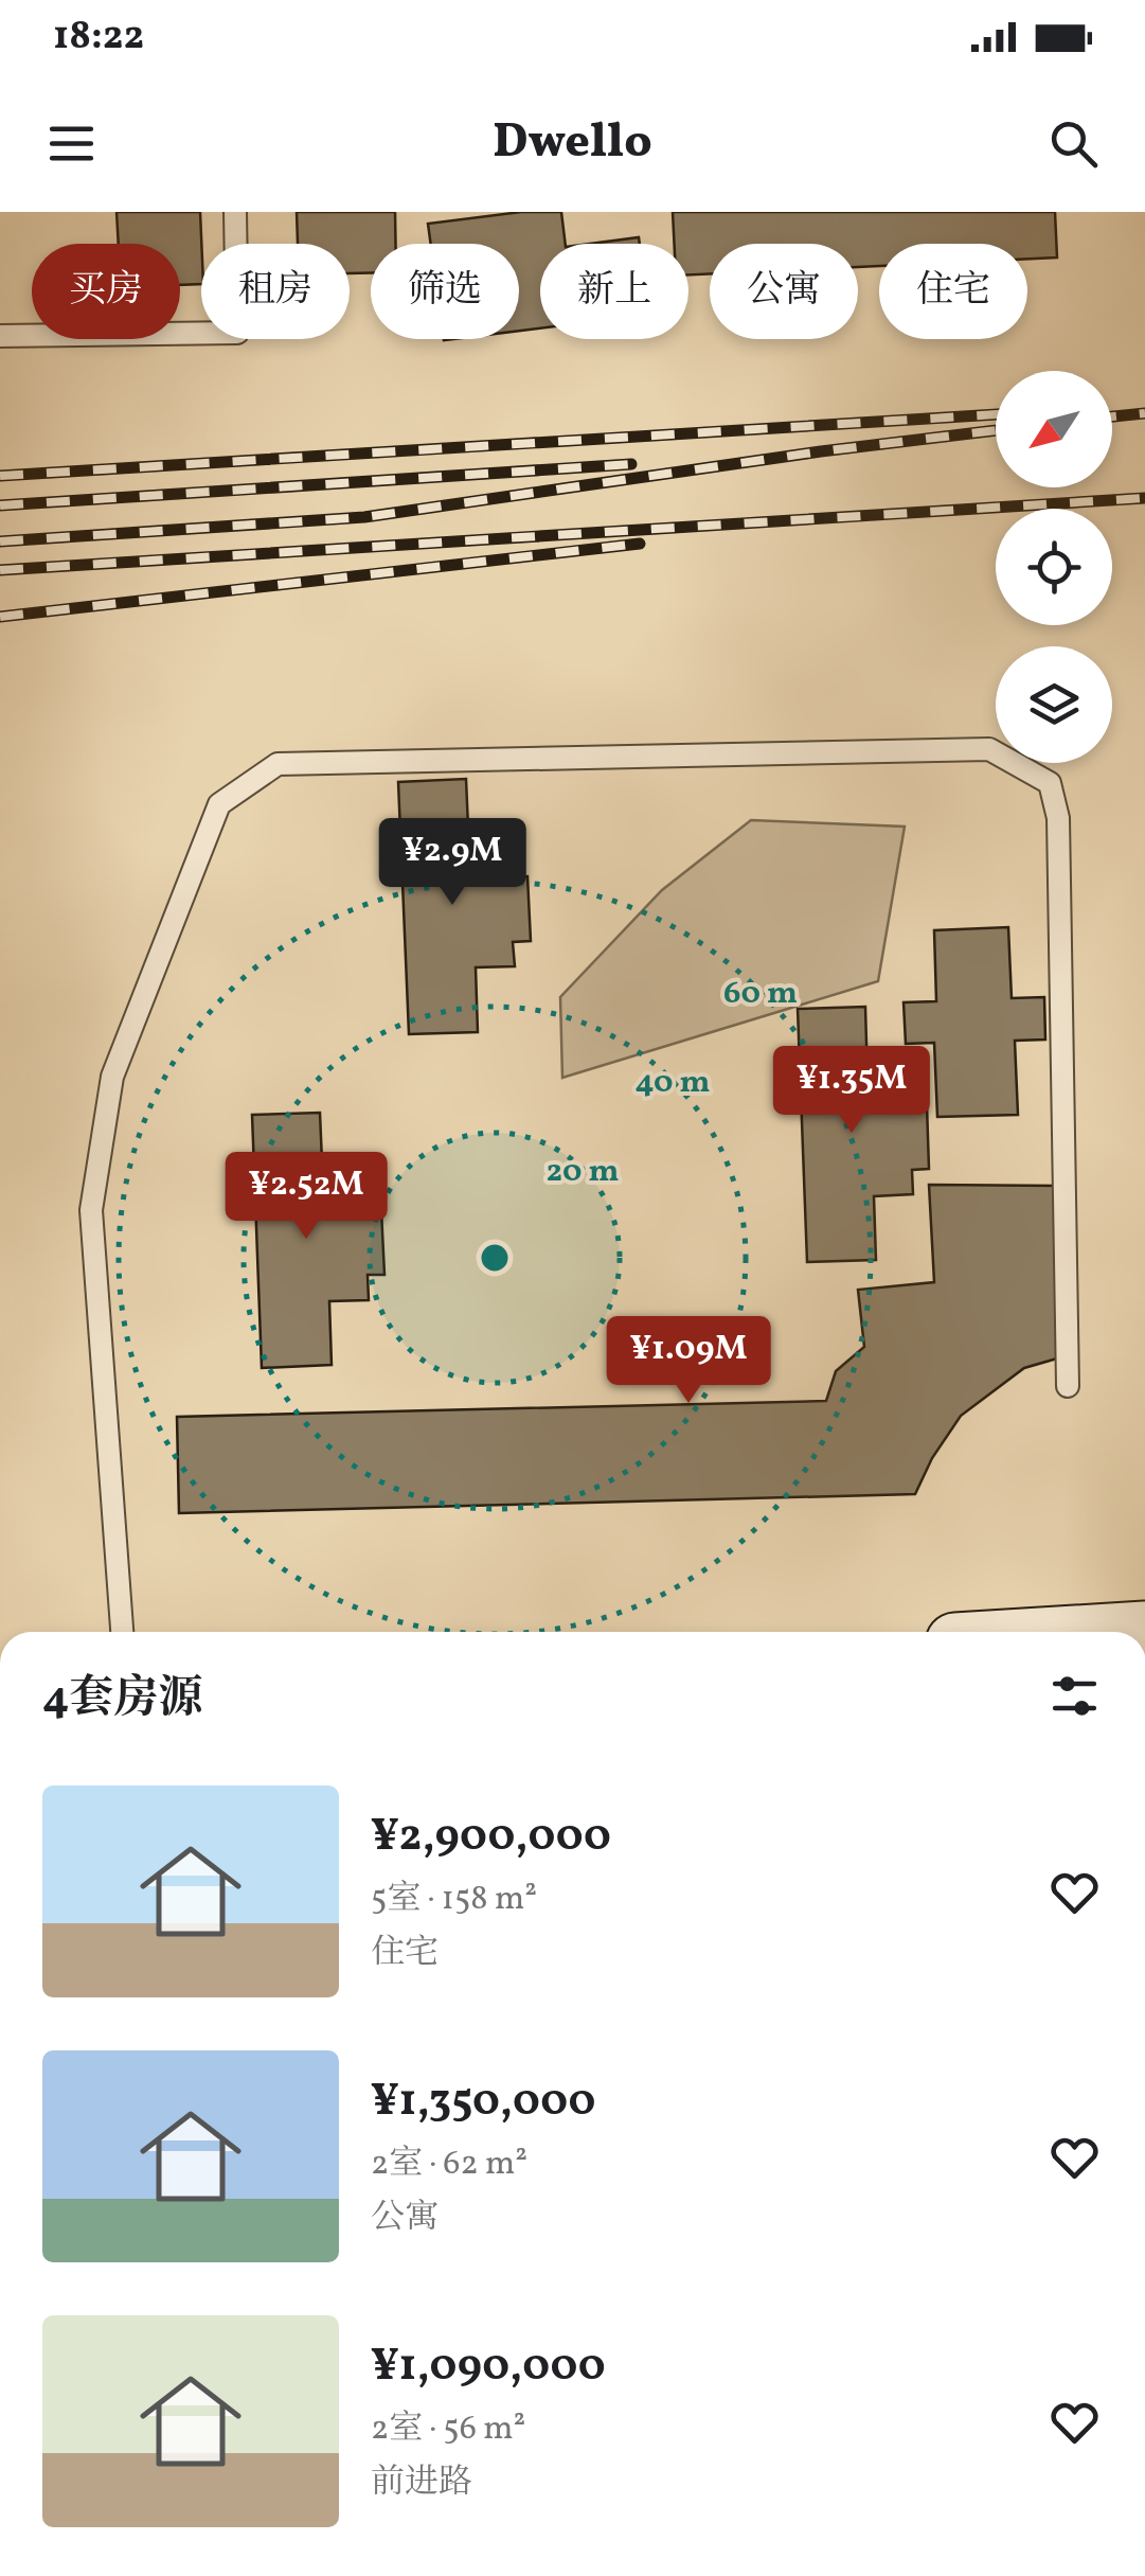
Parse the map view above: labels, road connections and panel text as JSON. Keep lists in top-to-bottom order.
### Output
{
  "north": "bottom left",
  "page": {
    "status": "18:22",
    "header": "Dwello",
    "chip": [
      "买房",
      "租房",
      "筛选",
      "新上",
      "公寓",
      "住宅"
    ],
    "price": [
      "¥2.9M",
      "¥1.35M",
      "¥2.52M",
      "¥1.09M"
    ],
    "heading": "4套房源",
    "list": [
      {
        "name": "¥2,900,000",
        "note": "5室 · 158 m² · 住宅"
      },
      {
        "name": "¥1,350,000",
        "note": "2室 · 62 m² · 公寓"
      },
      {
        "name": "¥1,090,000",
        "note": "2室 · 56 m² · 前进路"
      }
    ]
  },
  "rings": ["60 m", "40 m", "20 m"]
}
